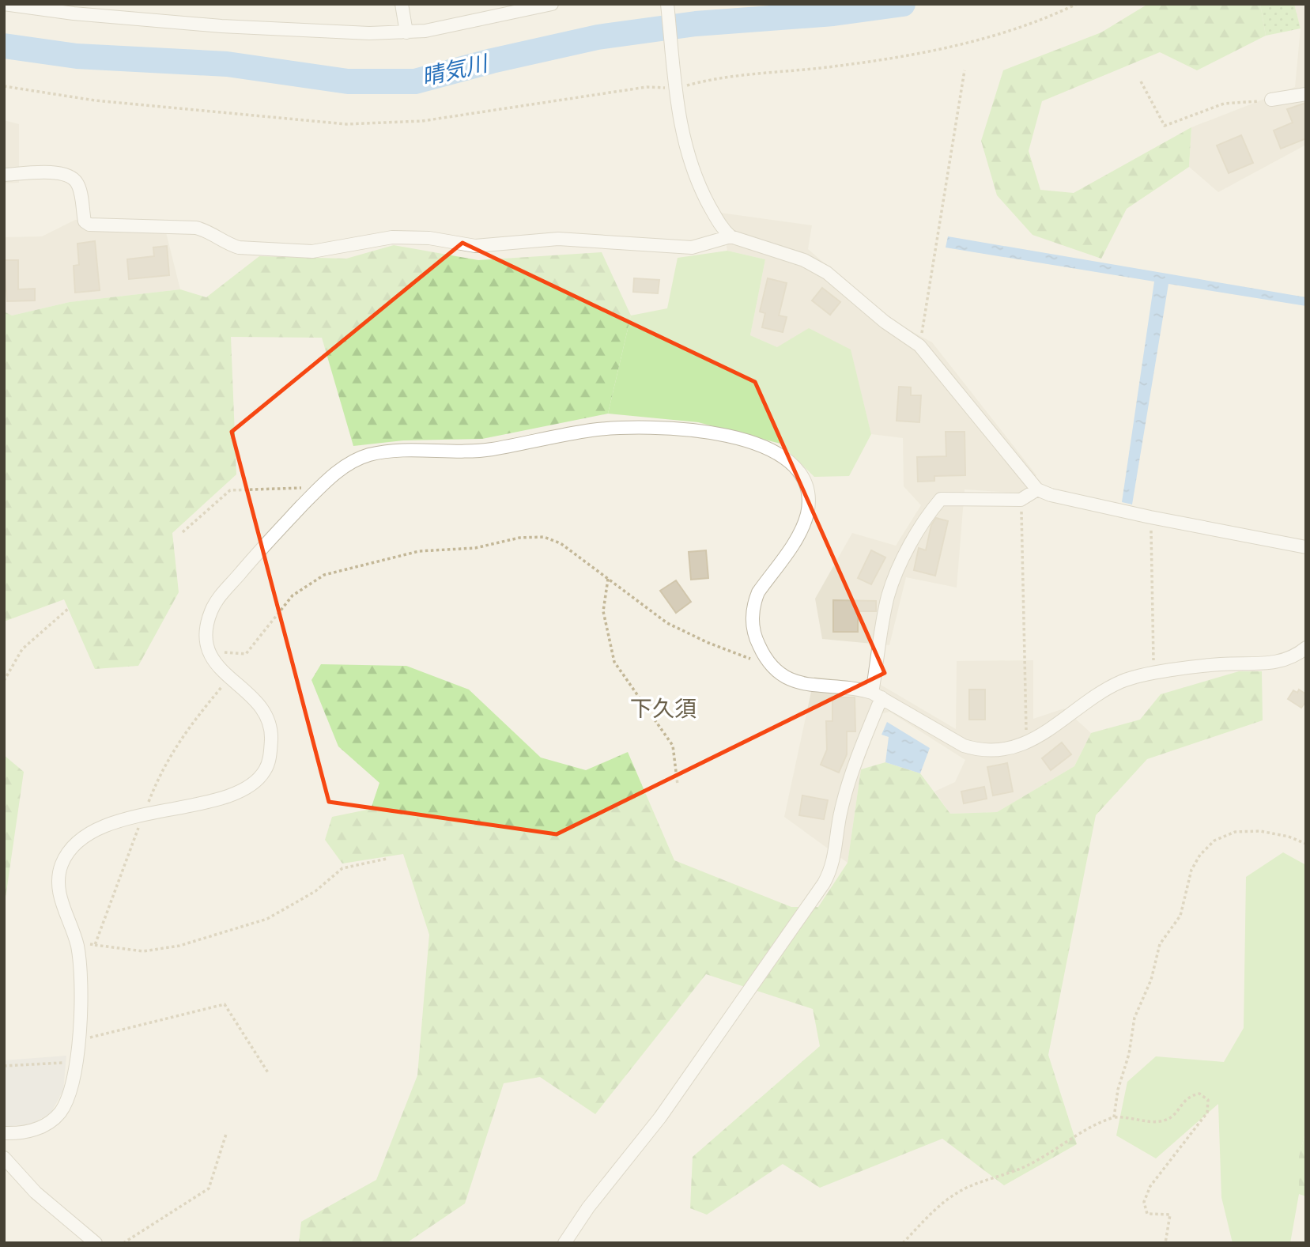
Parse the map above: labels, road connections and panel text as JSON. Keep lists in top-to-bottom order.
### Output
{
  "districts": ["下久須"],
  "water": ["晴気川"]
}
